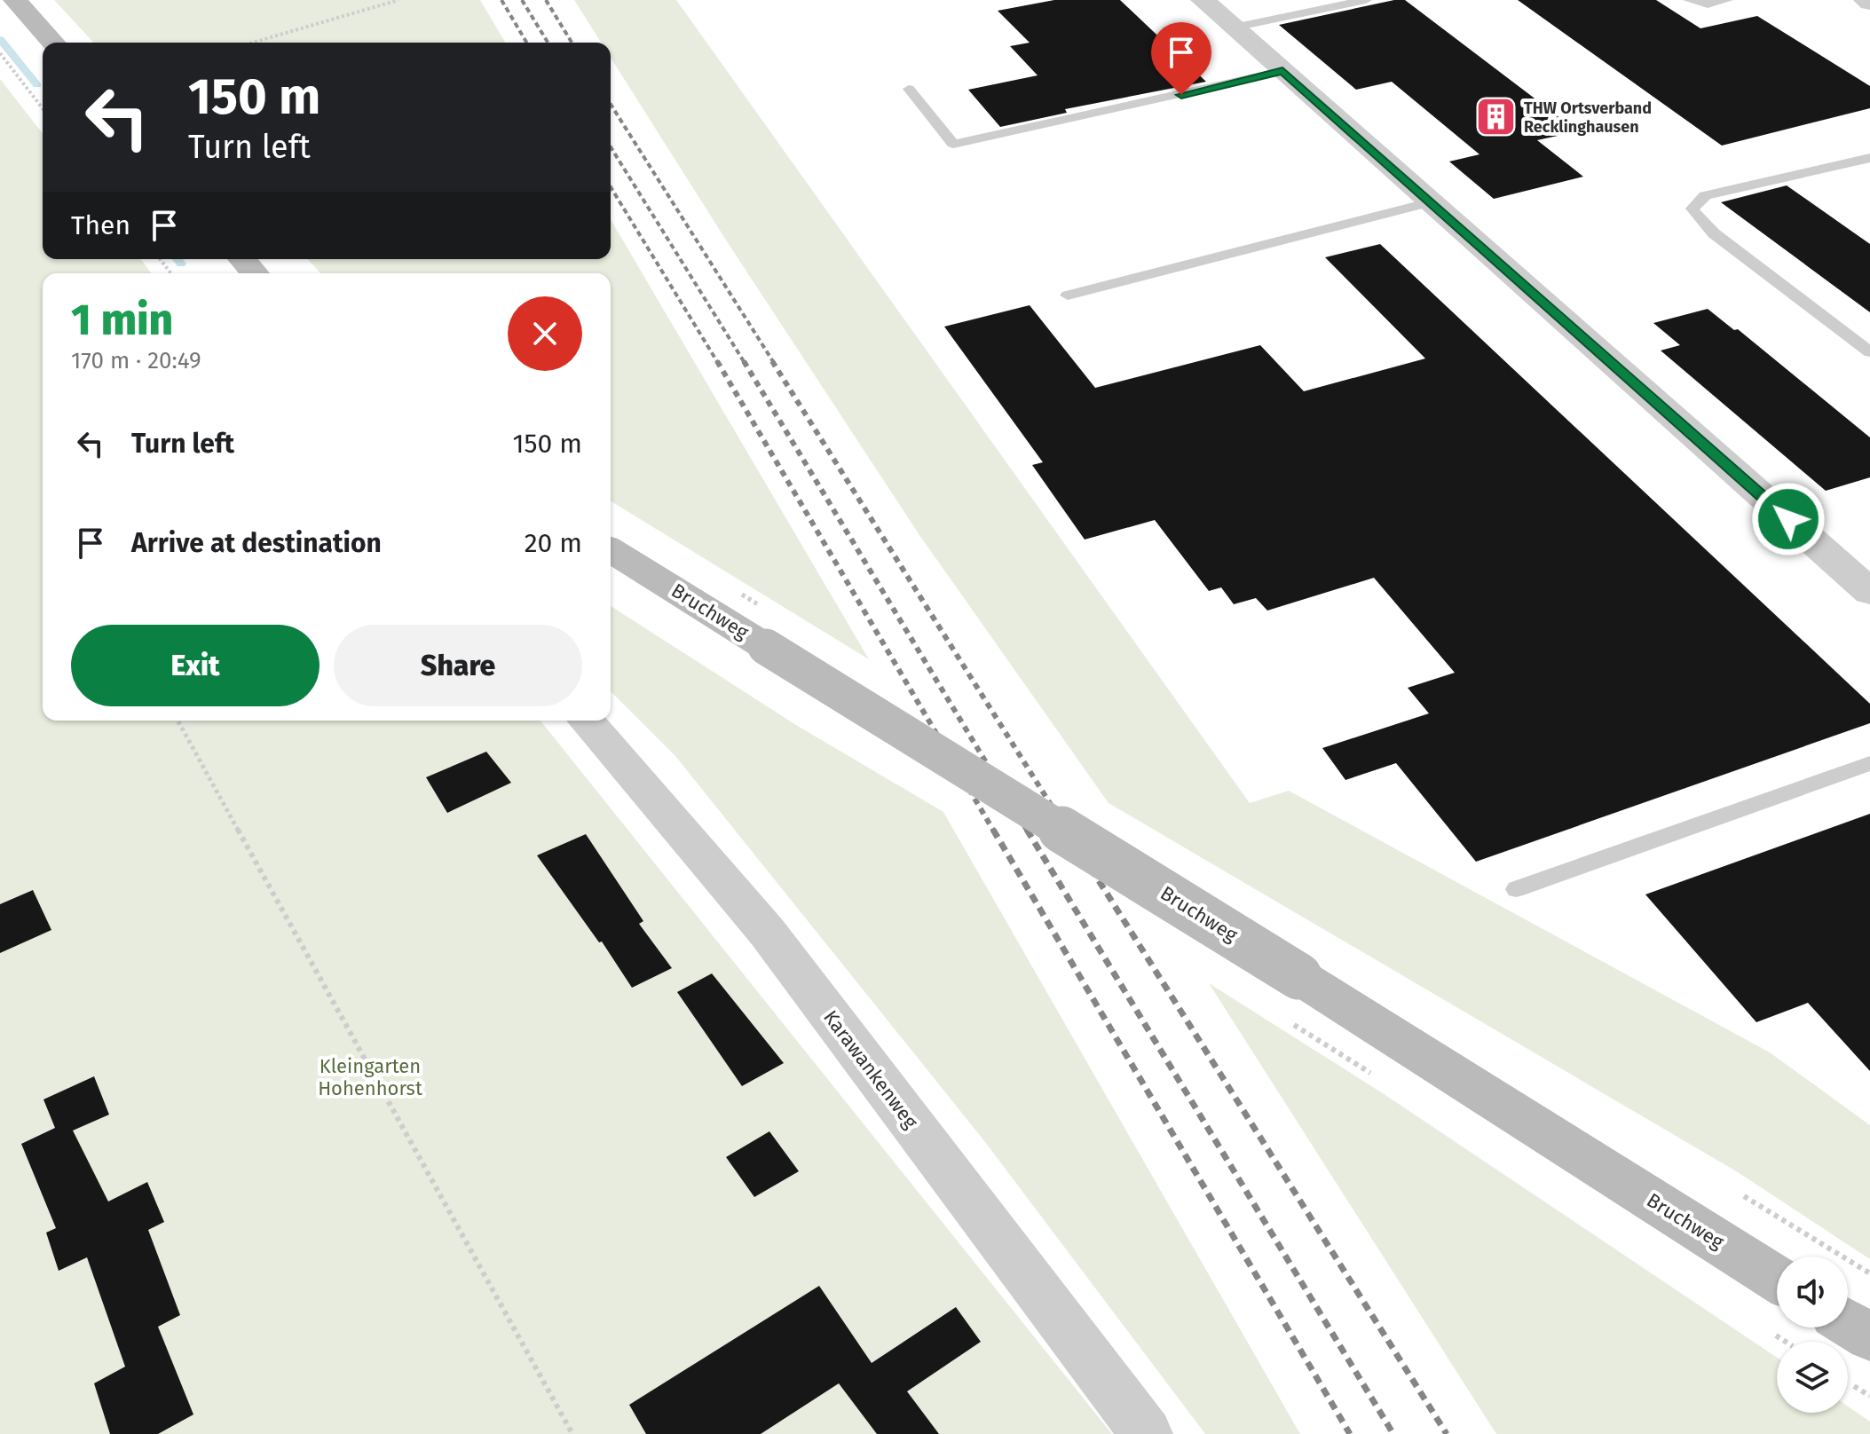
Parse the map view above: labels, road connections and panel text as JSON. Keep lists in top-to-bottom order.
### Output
{
  "streets": {
    "street": ["Bruchweg", "Karawankenweg"]
  },
  "parks": ["Kleingarten Hohenhorst"],
  "places": {
    "building": ["THW Ortsverband Recklinghausen"]
  },
  "page": {
    "turn": ["150 m", "Turn left"],
    "then": "Then",
    "heading": ["1 min", "170 m · 20:49"],
    "list": [
      {
        "name": "Turn left",
        "value": "150 m"
      },
      {
        "name": "Arrive at destination",
        "value": "20 m"
      }
    ],
    "buttons": ["Exit", "Share"]
  }
}
